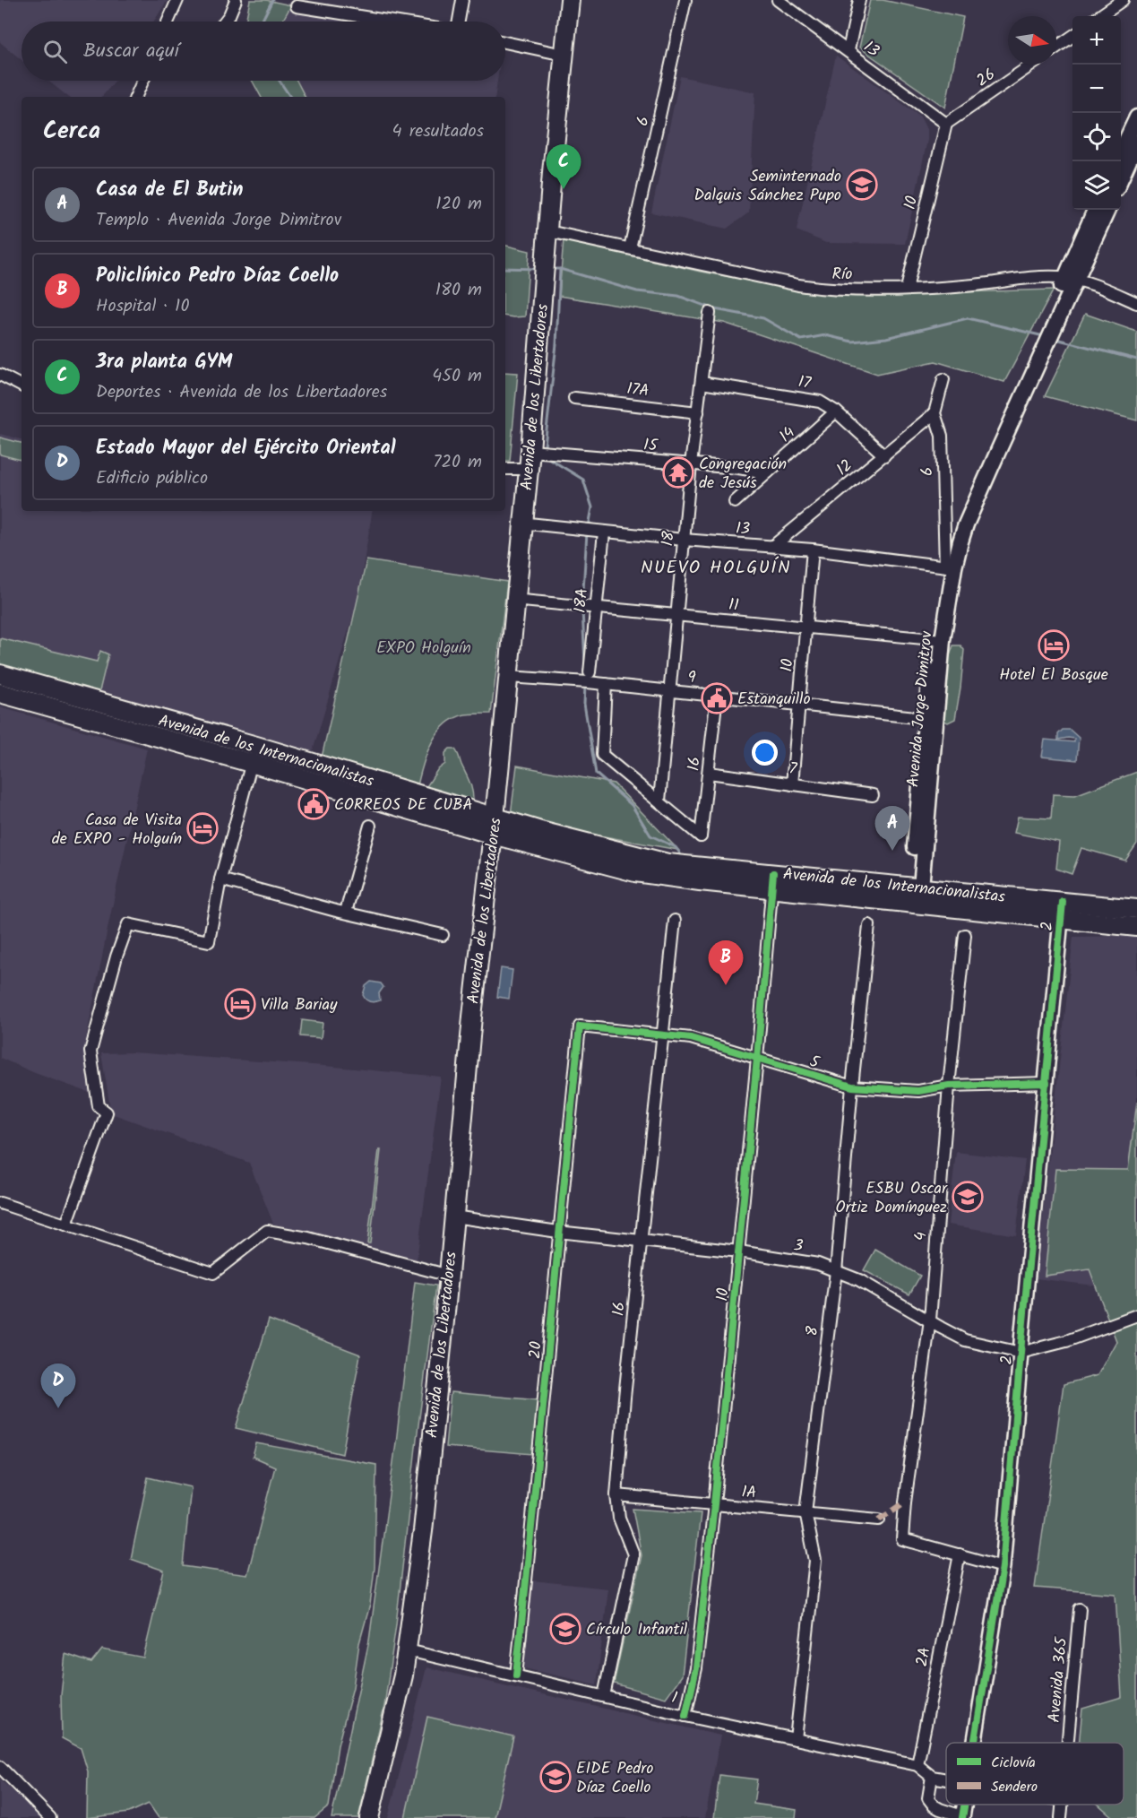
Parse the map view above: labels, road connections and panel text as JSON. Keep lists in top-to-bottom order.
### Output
{
  "streets": {
    "main road": ["Avenida de los Libertadores", "Avenida Jorge Dimitrov", "Avenida de los Internacionalistas"],
    "street": [
      "13",
      "26",
      "6",
      "10",
      "Río",
      "17",
      "17A",
      "14",
      "15",
      "12",
      "18",
      "18A",
      "11",
      "9",
      "16",
      "7",
      "2",
      "5",
      "4",
      "3",
      "8",
      "20",
      "1A",
      "2A",
      "Avenida 365",
      "1"
    ]
  },
  "crossings": [
    ["13", "26"],
    ["13", "6"],
    ["13", "10"],
    ["13", "12"],
    ["13", "18"],
    ["13", "18A"],
    ["13", "Avenida Jorge Dimitrov"],
    ["26", "10"],
    ["6", "Río"],
    ["6", "12"],
    ["6", "Avenida Jorge Dimitrov"],
    ["10", "Río"],
    ["10", "11"],
    ["10", "9"],
    ["10", "Avenida de los Internacionalistas"],
    ["10", "7"],
    ["10", "5"],
    ["10", "3"],
    ["10", "1A"],
    ["10", "1"],
    ["Río", "Avenida de los Libertadores"],
    ["Río", "Avenida Jorge Dimitrov"],
    ["17", "14"],
    ["17", "12"],
    ["17", "18"],
    ["17A", "18"],
    ["Avenida de los Libertadores", "15"],
    ["Avenida de los Libertadores", "9"],
    ["Avenida de los Libertadores", "Avenida de los Internacionalistas"],
    ["Avenida de los Libertadores", "3"],
    ["Avenida de los Libertadores", "1"],
    ["14", "15"],
    ["15", "18"],
    ["18", "11"],
    ["18", "9"],
    ["18", "16"],
    ["18A", "11"],
    ["11", "Avenida Jorge Dimitrov"],
    ["9", "Avenida Jorge Dimitrov"],
    ["9", "16"],
    ["Avenida Jorge Dimitrov", "Avenida de los Internacionalistas"],
    ["Avenida de los Internacionalistas", "2"],
    ["16", "7"],
    ["16", "5"],
    ["16", "3"],
    ["16", "1A"],
    ["16", "1"],
    ["2", "5"],
    ["2", "3"],
    ["5", "4"],
    ["5", "8"],
    ["5", "20"],
    ["4", "3"],
    ["4", "2A"],
    ["3", "8"],
    ["3", "20"],
    ["8", "1A"],
    ["8", "1"],
    ["20", "1"],
    ["2A", "1"]
  ],
  "districts": ["NUEVO HOLGUÍN"],
  "parks": ["EXPO Holguín"],
  "places": {
    "school or university": [
      "Seminternado Dalquis Sánchez Pupo",
      "ESBU Oscar Ortiz Domínguez",
      "Círculo Infantil",
      "EIDE Pedro Díaz Coello"
    ],
    "temple": ["Congregación de Jesús"],
    "hotel": ["Hotel El Bosque", "Casa de Visita de EXPO - Holguín", "Villa Bariay"],
    "public building": ["Estanquillo", "CORREOS DE CUBA"]
  },
  "legend": ["Ciclovía", "Sendero"],
  "north": "right",
  "page": {
    "map_buttons": ["+", "−"],
    "search": "Buscar aquí",
    "heading": ["Cerca", "4 resultados"],
    "pins": [
      "C",
      "A",
      "B",
      "D"
    ],
    "list": [
      {
        "mark": "A",
        "name": "Casa de El Butin",
        "note": "Templo · Avenida Jorge Dimitrov",
        "value": "120 m"
      },
      {
        "mark": "B",
        "name": "Policlínico Pedro Díaz Coello",
        "note": "Hospital · 10",
        "value": "180 m"
      },
      {
        "mark": "C",
        "name": "3ra planta GYM",
        "note": "Deportes · Avenida de los Libertadores",
        "value": "450 m"
      },
      {
        "mark": "D",
        "name": "Estado Mayor del Ejército Oriental",
        "note": "Edificio público",
        "value": "720 m"
      }
    ]
  }
}
